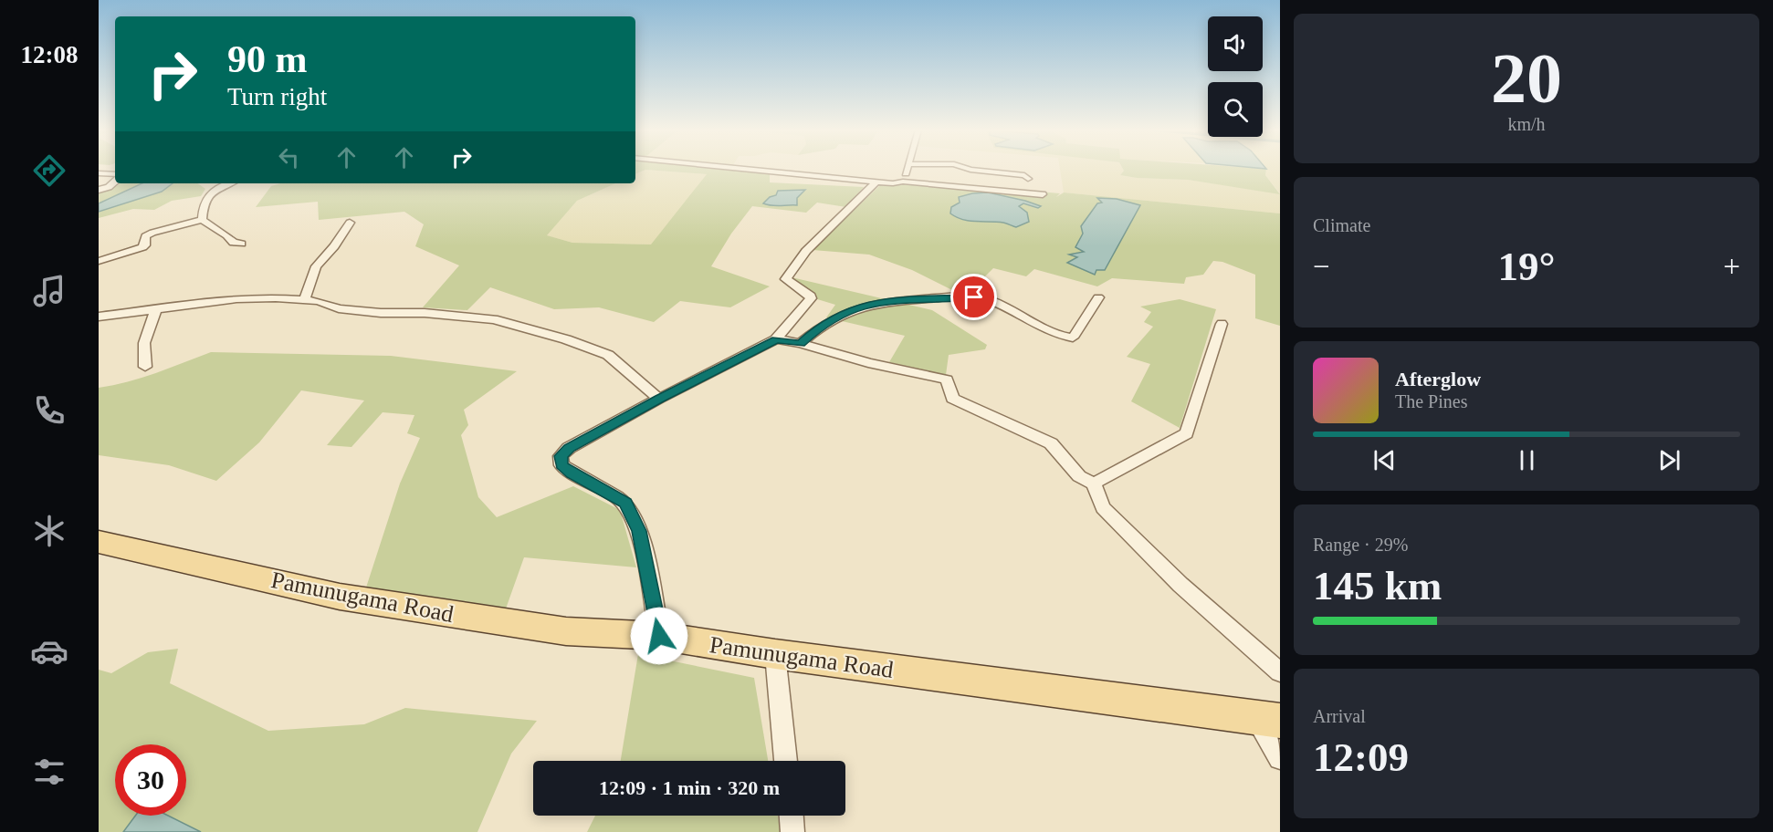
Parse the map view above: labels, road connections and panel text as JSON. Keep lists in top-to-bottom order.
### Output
{
  "streets": {
    "main road": ["Pamunugama Road"]
  },
  "page": {
    "tabs": "12:08",
    "tile": [
      ["20", "km/h"],
      "Climate",
      ["Range · 29%", "145 km"],
      ["Arrival", "12:09"]
    ],
    "turn": ["90 m", "Turn right"],
    "heat": ["−", "19°", "+"],
    "song": ["Afterglow", "The Pines"],
    "limit": "30",
    "trip": "12:09 · 1 min · 320 m"
  }
}
